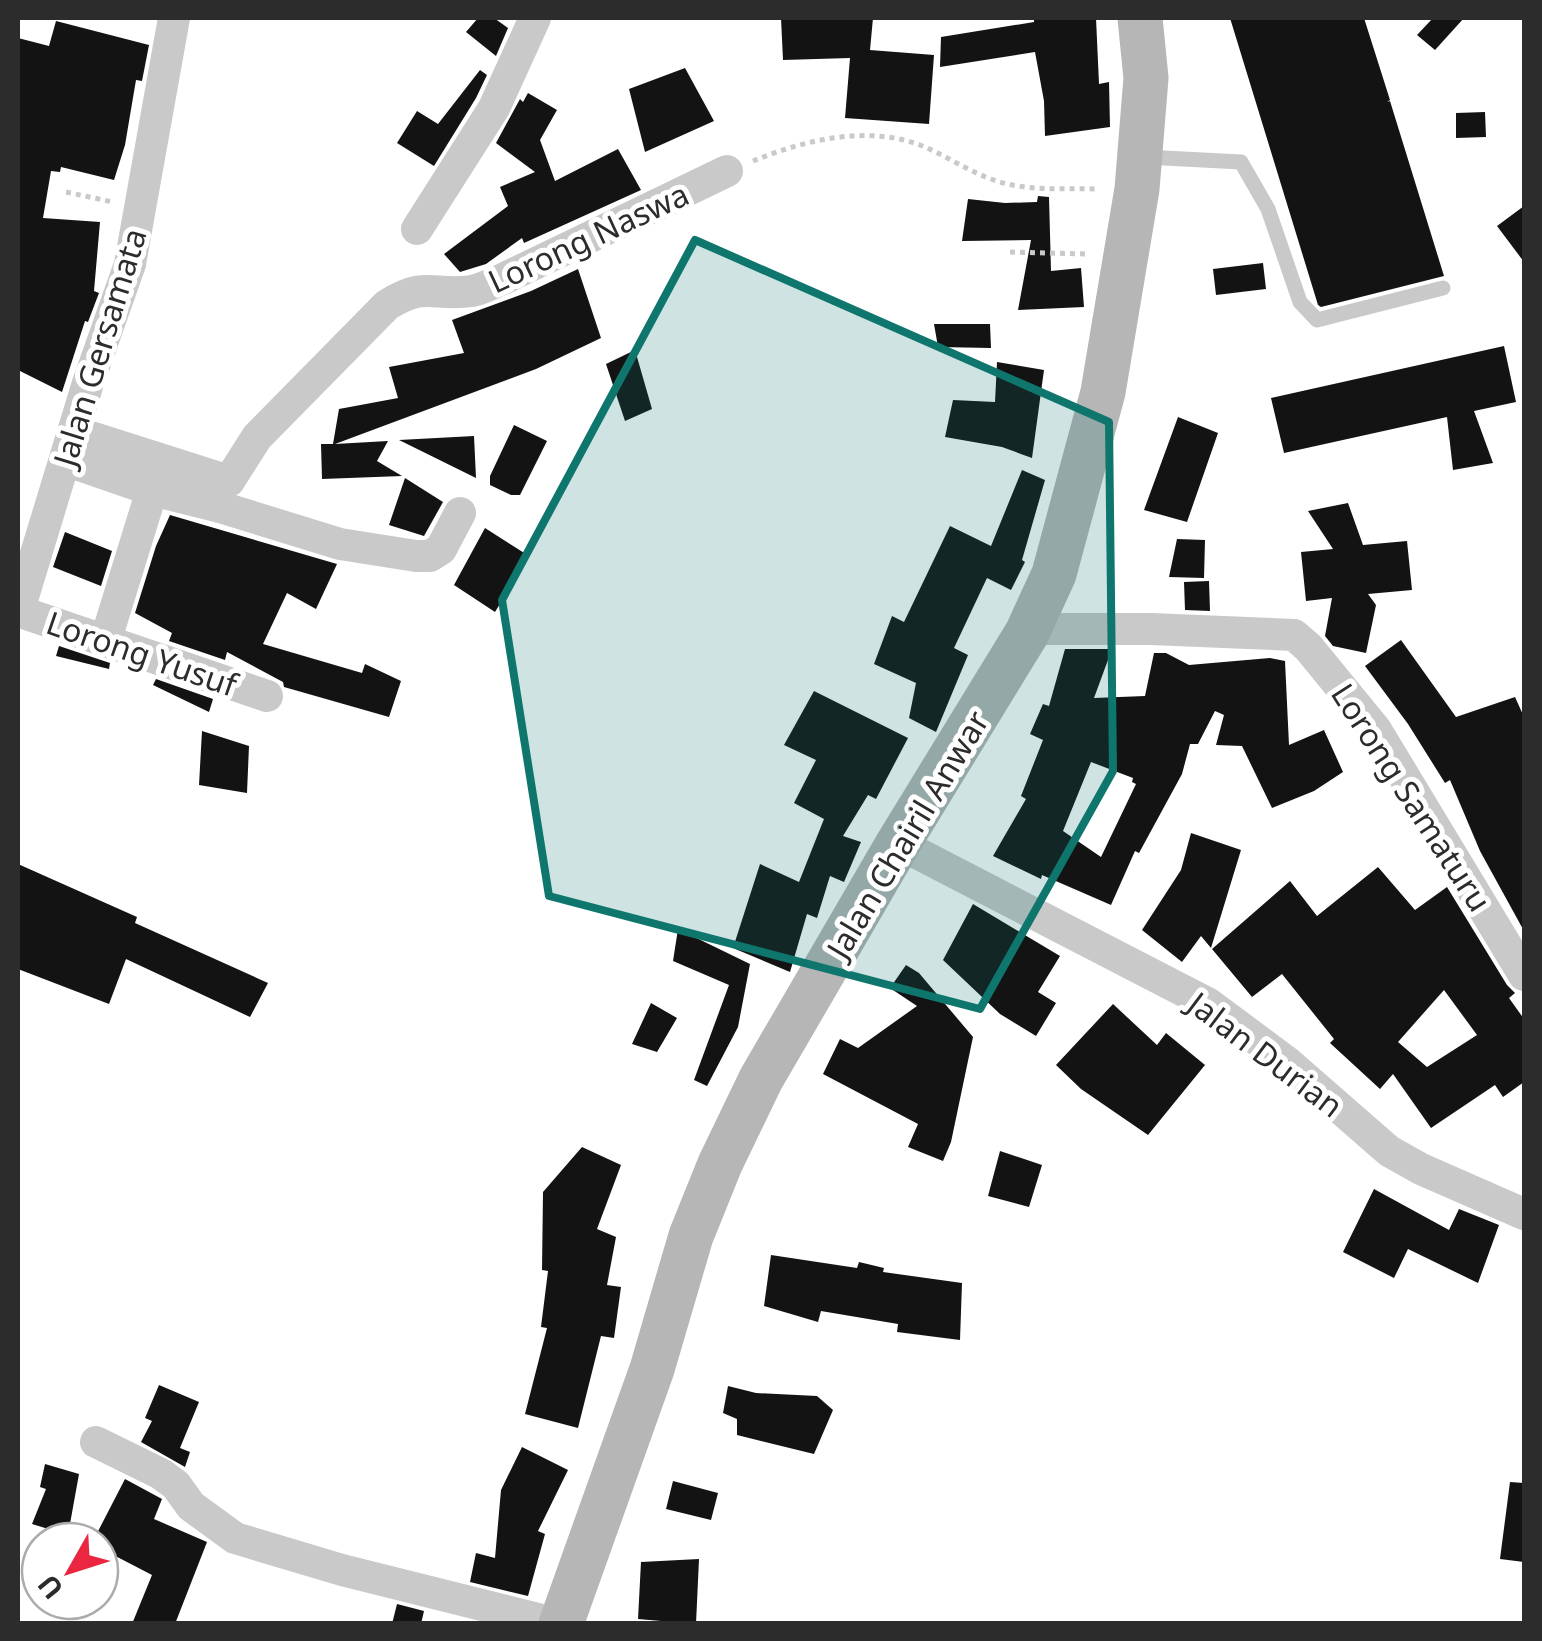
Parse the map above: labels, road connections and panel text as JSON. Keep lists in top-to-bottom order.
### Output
{
  "streets": {
    "main road": ["Jalan Chairil Anwar"],
    "street": [
      "Lorong Naswa",
      "Jalan Gersamata",
      "Lorong Yusuf",
      "Lorong Samaturu",
      "Jalan Durian"
    ]
  },
  "crossings": [
    ["Jalan Gersamata", "Lorong Yusuf"],
    ["Lorong Samaturu", "Jalan Chairil Anwar"],
    ["Jalan Chairil Anwar", "Jalan Durian"]
  ],
  "north": "bottom left"
}
